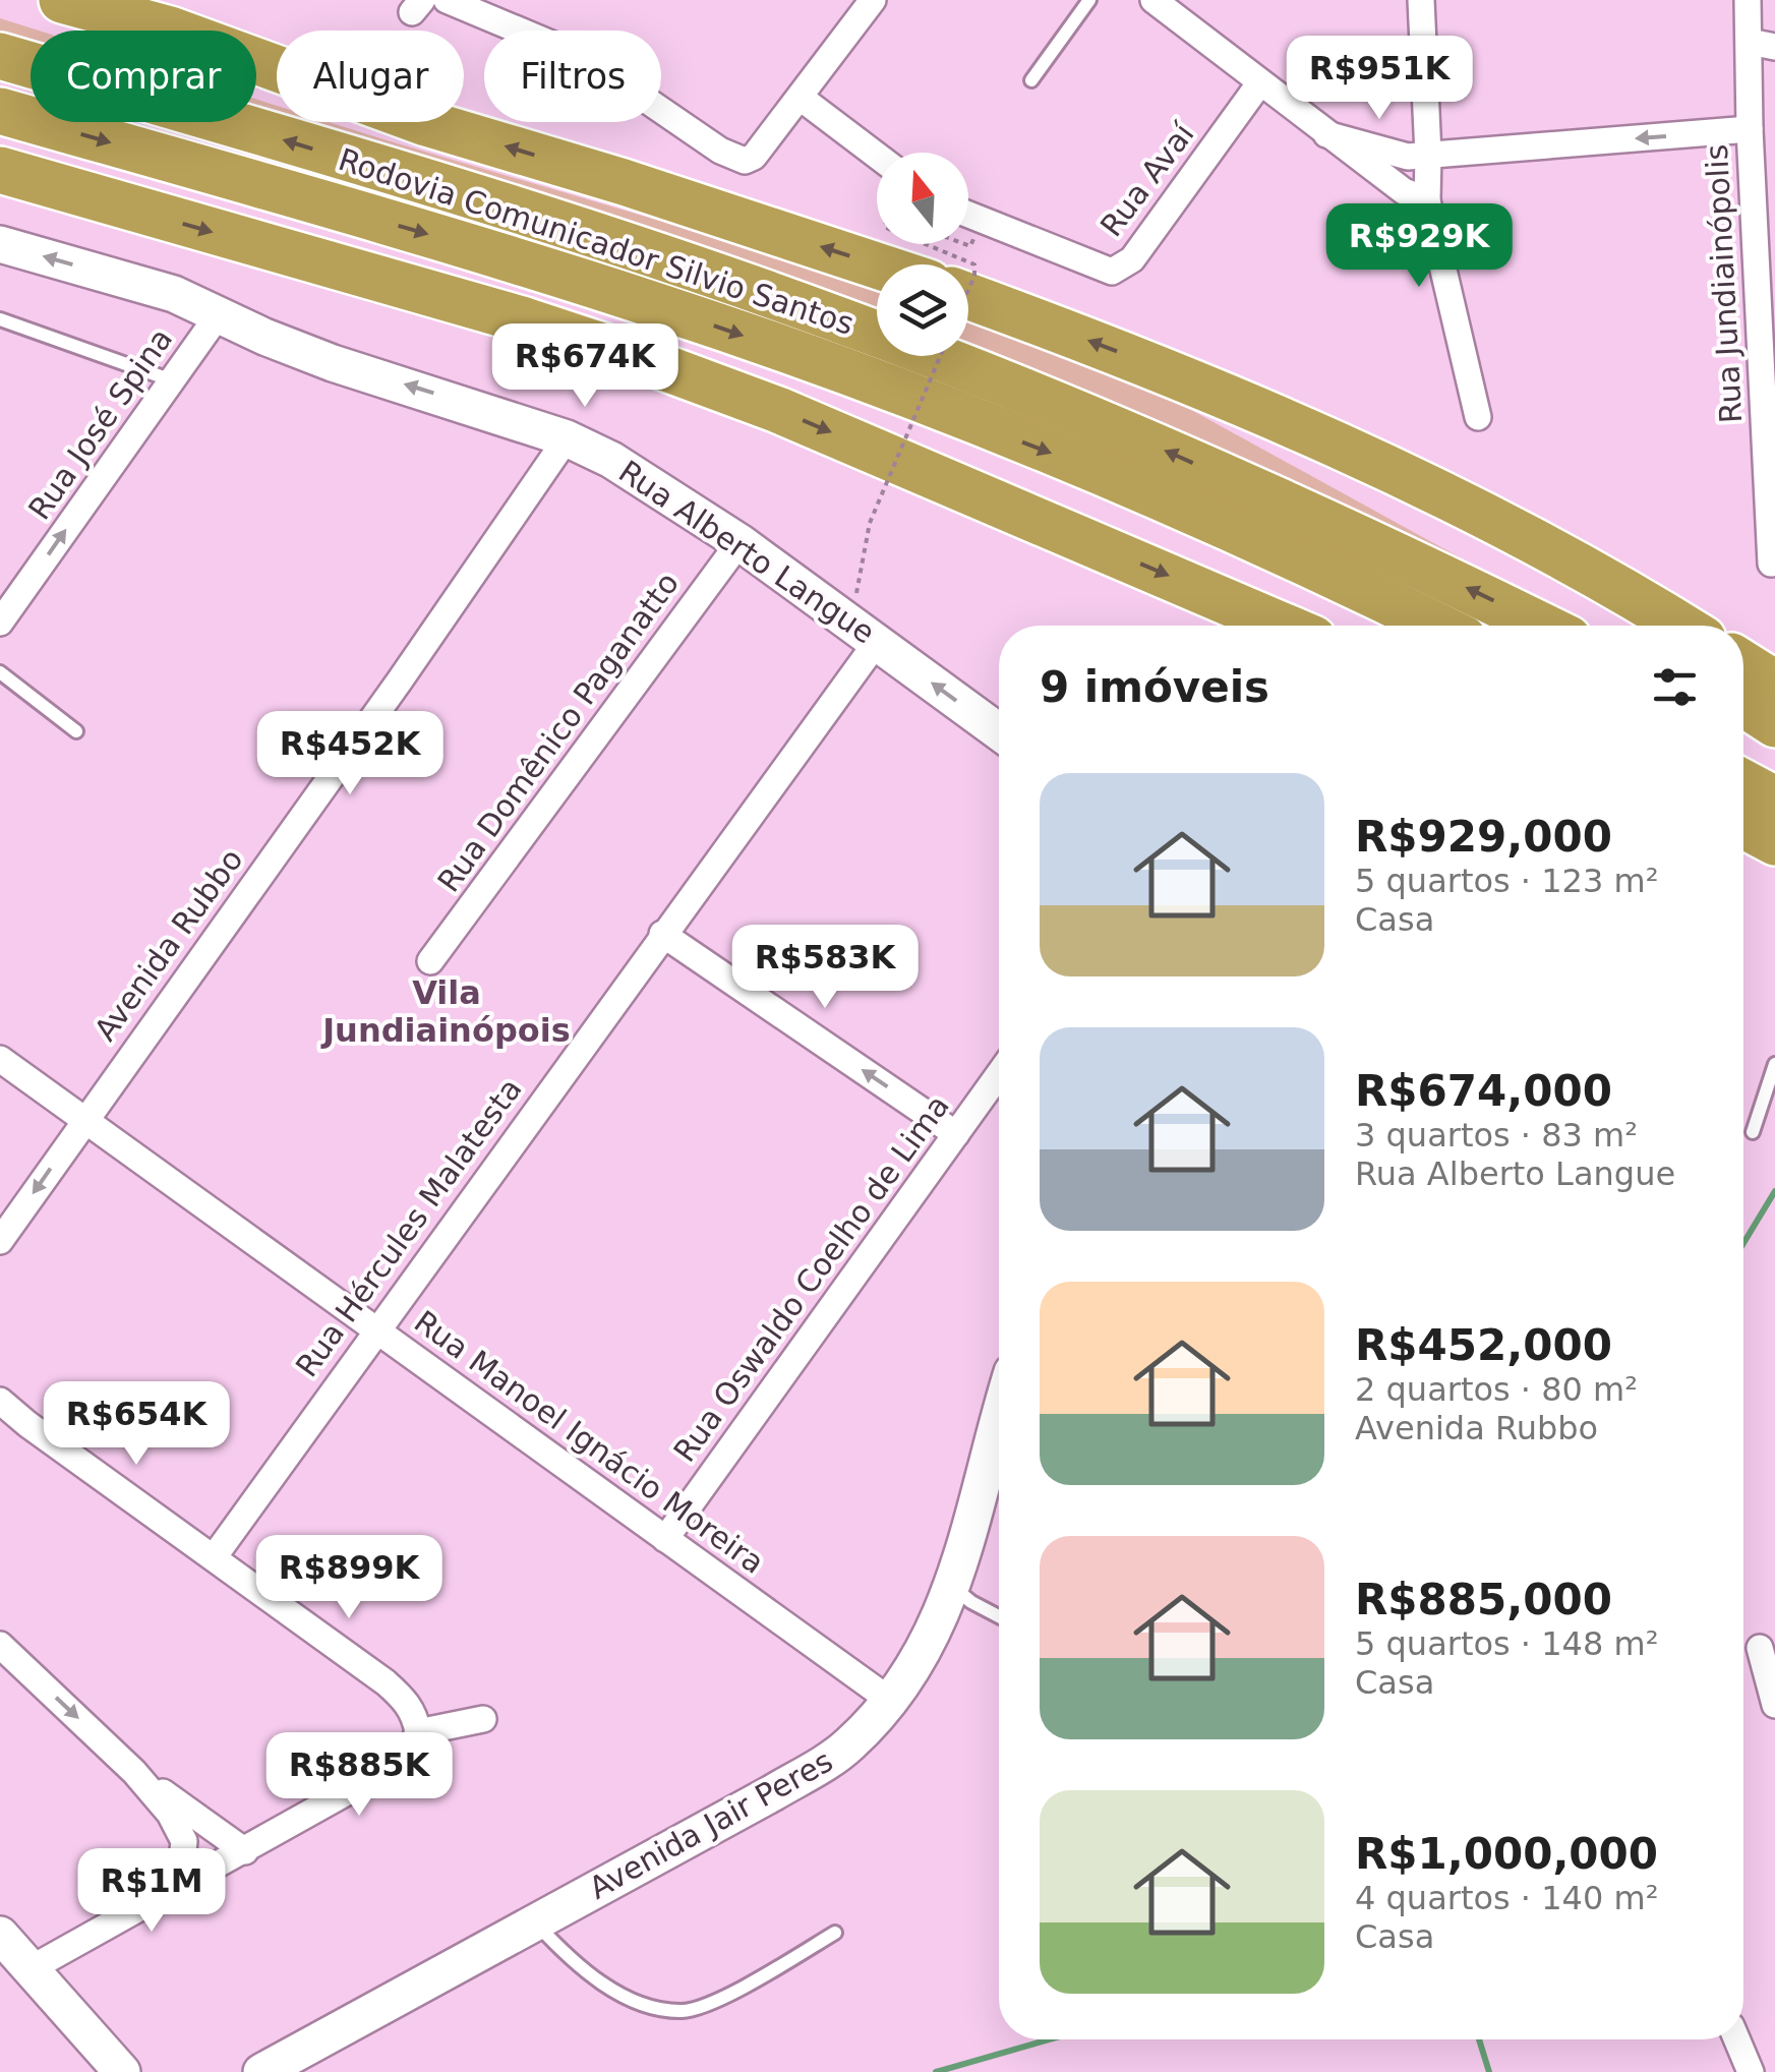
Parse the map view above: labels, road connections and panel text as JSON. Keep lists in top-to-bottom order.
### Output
{
  "streets": {
    "highway": ["Rodovia Comunicador Silvio Santos"],
    "street": [
      "Rua Avaí",
      "Rua Jundiainópolis",
      "Rua José Spina",
      "Rua Alberto Langue",
      "Rua Domênico Paganatto",
      "Avenida Rubbo",
      "Rua Hércules Malatesta",
      "Rua Oswaldo Coelho de Lima",
      "Rua Manoel Ignácio Moreira",
      "Avenida Jair Peres"
    ]
  },
  "crossings": [
    ["Rua José Spina", "Rua Alberto Langue"],
    ["Rua Alberto Langue", "Rua Domênico Paganatto"],
    ["Rua Alberto Langue", "Avenida Rubbo"],
    ["Rua Alberto Langue", "Rua Hércules Malatesta"],
    ["Avenida Rubbo", "Rua Manoel Ignácio Moreira"],
    ["Rua Hércules Malatesta", "Rua Manoel Ignácio Moreira"],
    ["Rua Oswaldo Coelho de Lima", "Rua Manoel Ignácio Moreira"],
    ["Rua Manoel Ignácio Moreira", "Avenida Jair Peres"]
  ],
  "one_way": ["Rua José Spina", "Rua Alberto Langue"],
  "districts": ["Vila Jundiainópois"],
  "north": "top",
  "page": {
    "chip": ["Comprar", "Alugar", "Filtros"],
    "price": [
      "R$951K",
      "R$929K",
      "R$674K",
      "R$452K",
      "R$583K",
      "R$654K",
      "R$899K",
      "R$885K",
      "R$1M"
    ],
    "heading": "9 imóveis",
    "list": [
      {
        "name": "R$929,000",
        "note": "5 quartos · 123 m² · Casa"
      },
      {
        "name": "R$674,000",
        "note": "3 quartos · 83 m² · Rua Alberto Langue"
      },
      {
        "name": "R$452,000",
        "note": "2 quartos · 80 m² · Avenida Rubbo"
      },
      {
        "name": "R$885,000",
        "note": "5 quartos · 148 m² · Casa"
      },
      {
        "name": "R$1,000,000",
        "note": "4 quartos · 140 m² · Casa"
      }
    ]
  }
}
